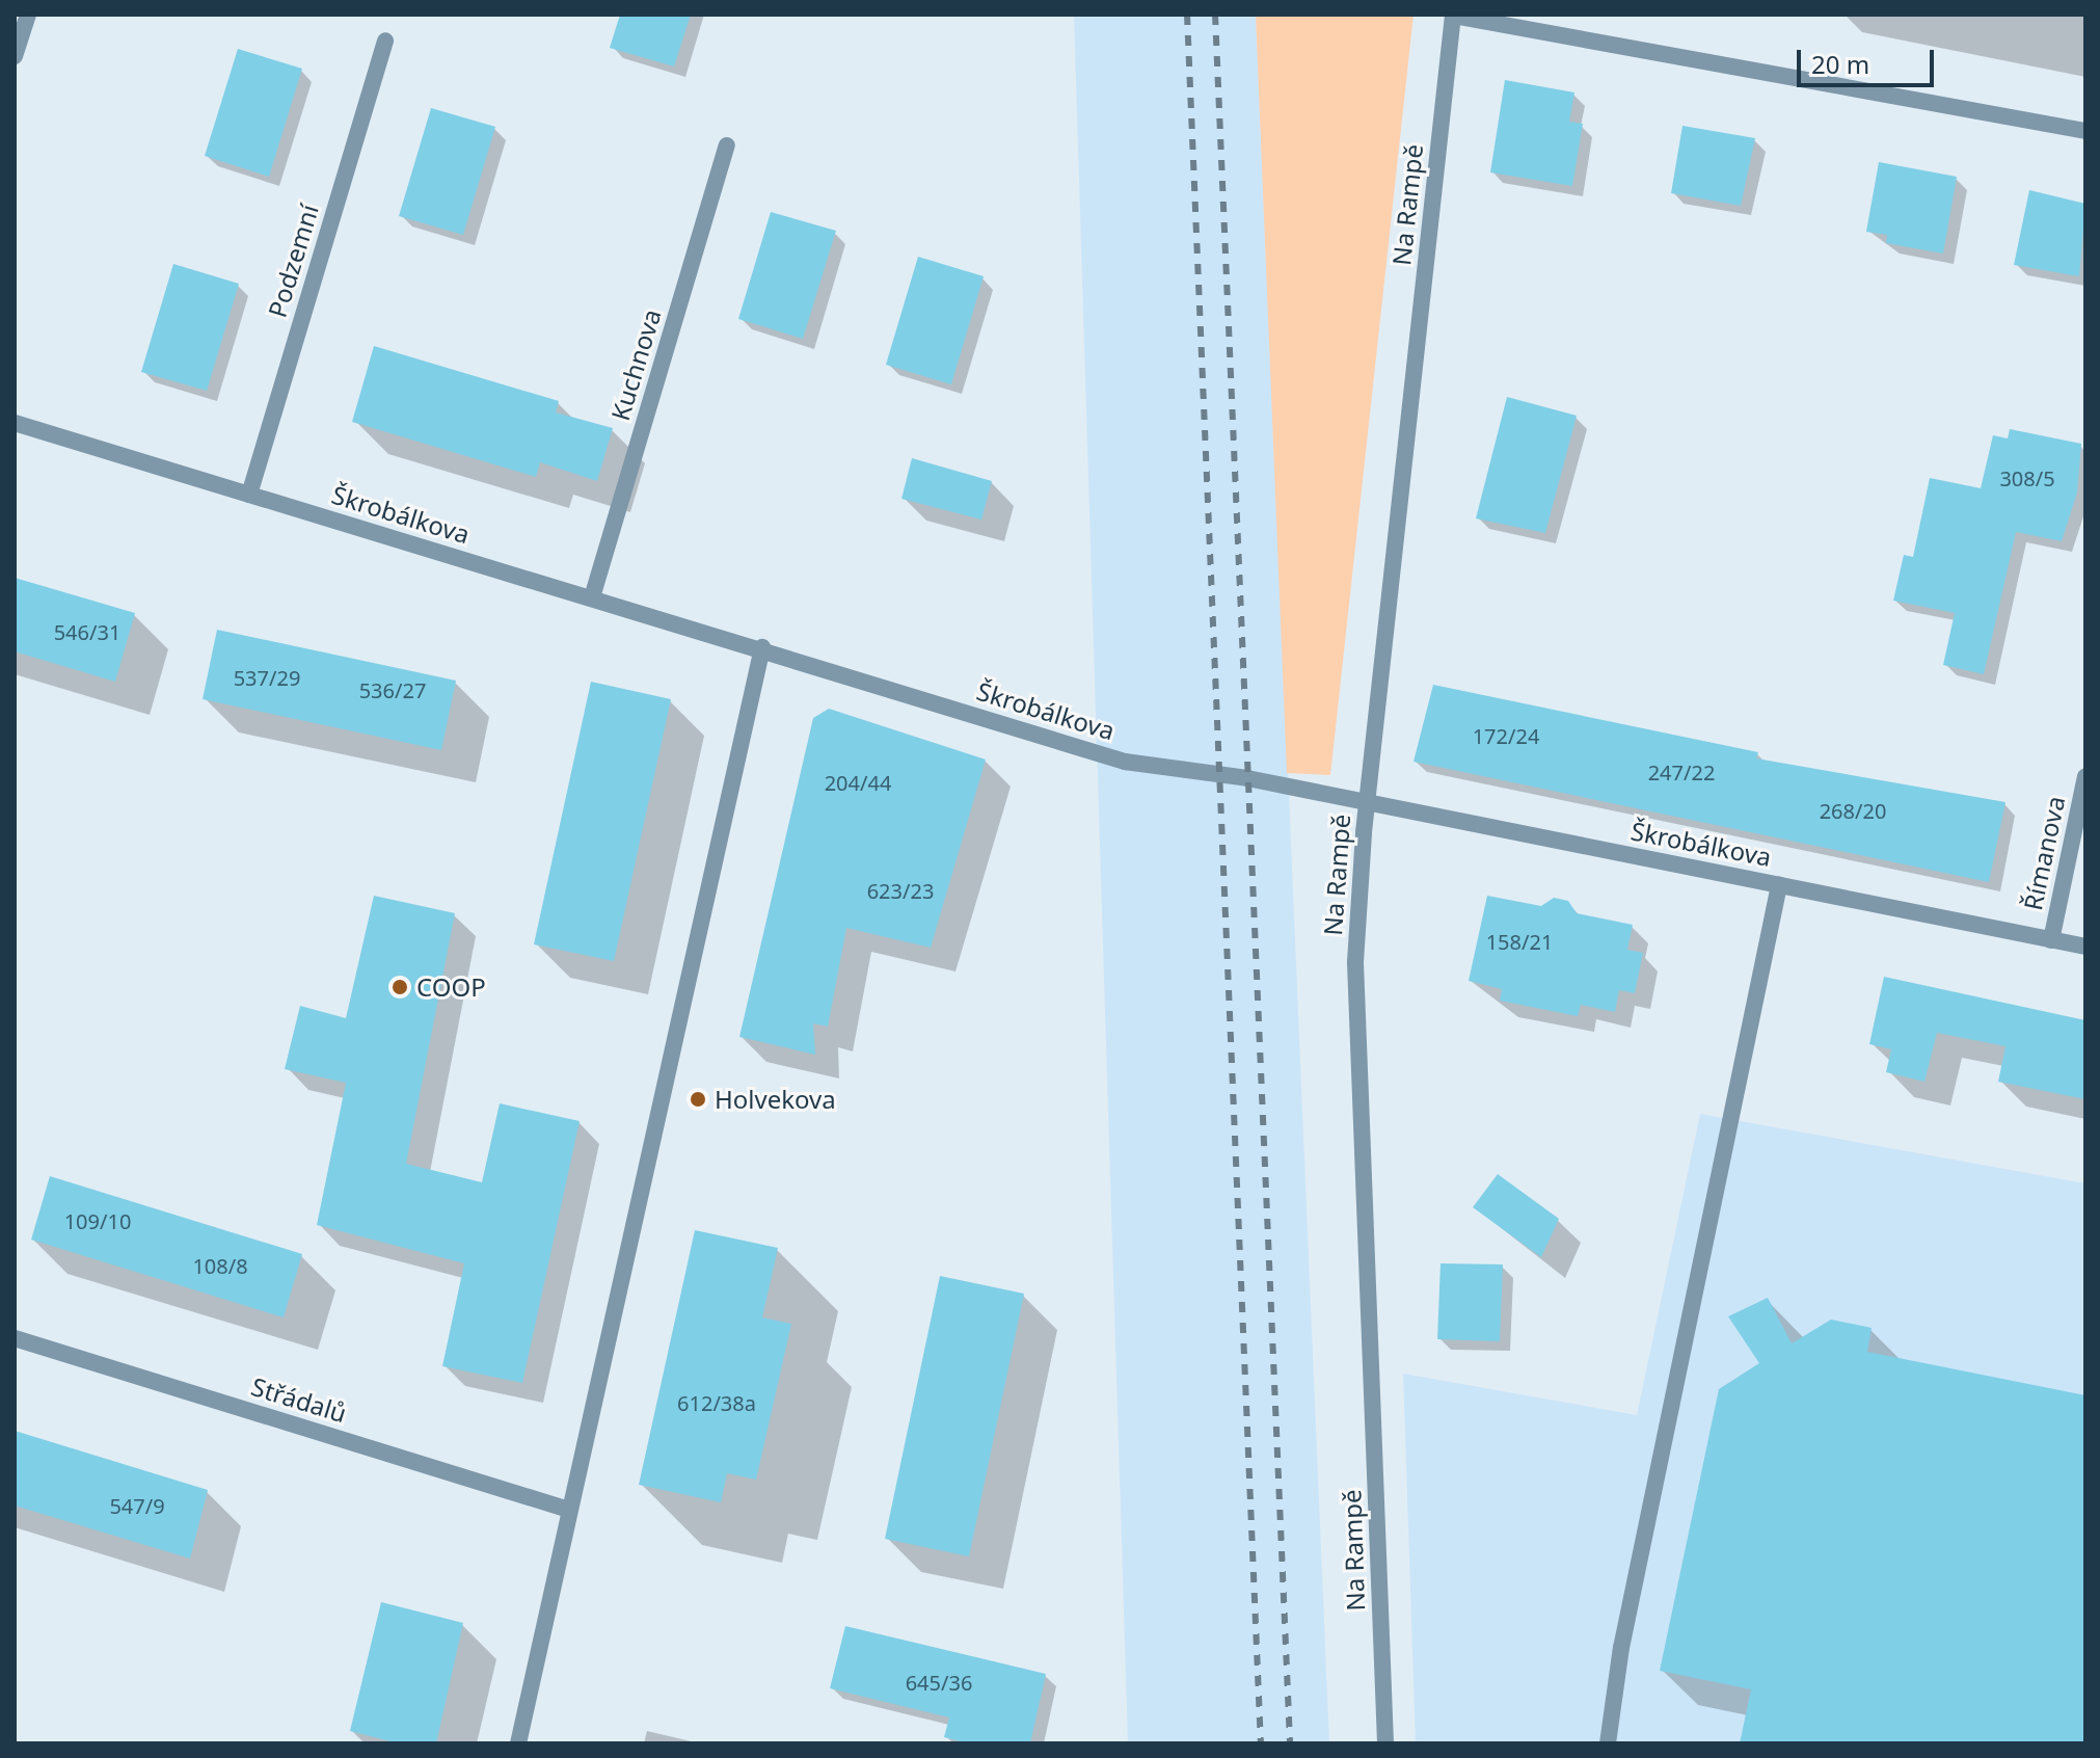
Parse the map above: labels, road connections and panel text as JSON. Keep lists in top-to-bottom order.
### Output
{
  "streets": {
    "street": [
      "Na Rampě",
      "Podzemní",
      "Kuchnova",
      "Škrobálkova",
      "Římanova",
      "Střádalů"
    ]
  },
  "crossings": [
    ["Na Rampě", "Škrobálkova"],
    ["Podzemní", "Škrobálkova"],
    ["Kuchnova", "Škrobálkova"],
    ["Škrobálkova", "Římanova"]
  ],
  "places": ["COOP", "Holvekova"],
  "house_numbers": [
    "308/5",
    "546/31",
    "537/29",
    "536/27",
    "172/24",
    "247/22",
    "204/44",
    "268/20",
    "623/23",
    "158/21",
    "109/10",
    "108/8",
    "612/38a",
    "547/9",
    "645/36"
  ],
  "scale_bar": "20 m"
}
